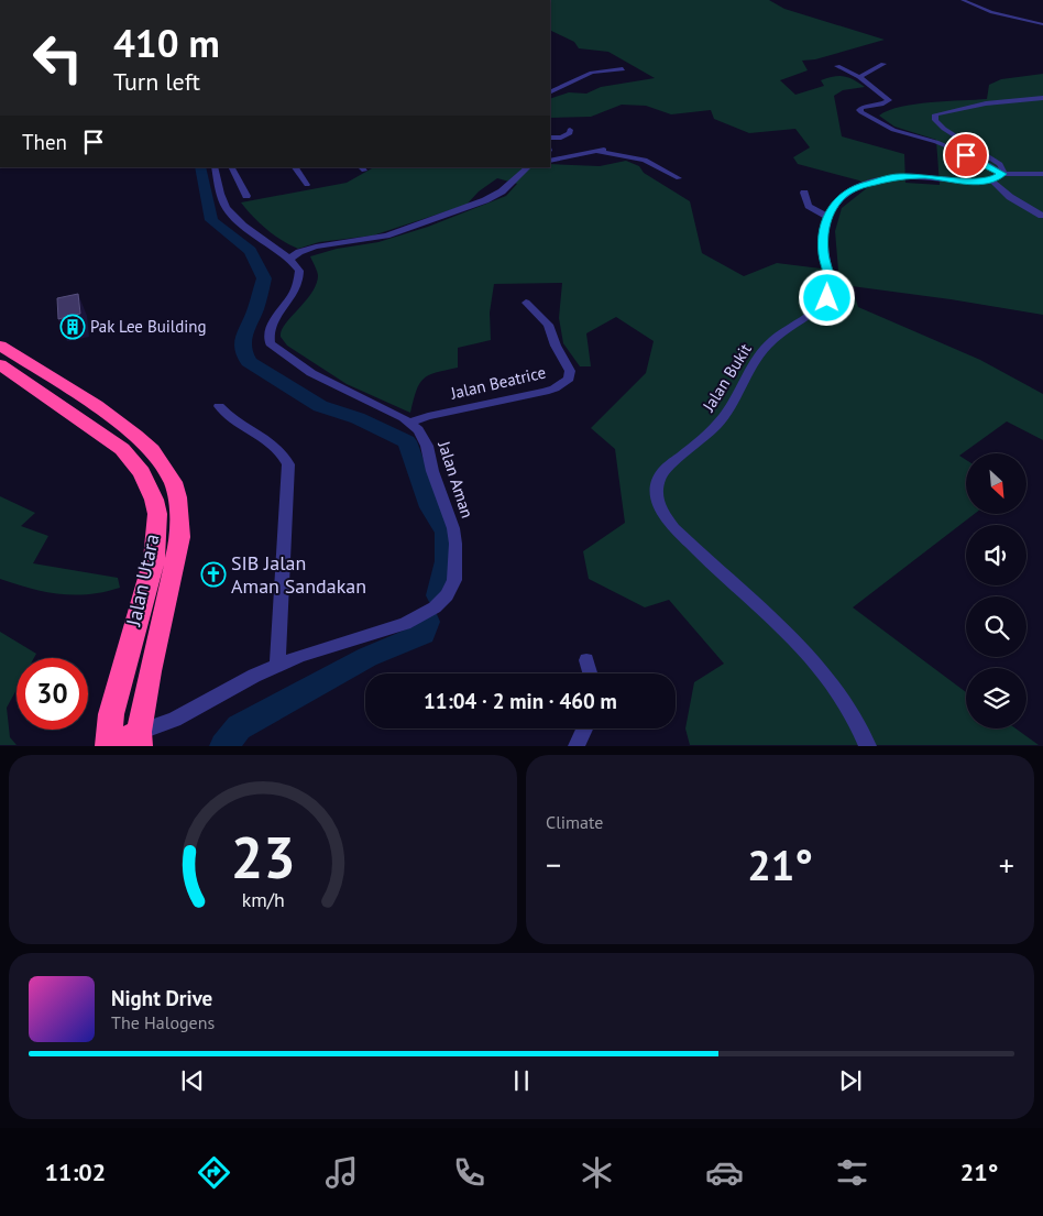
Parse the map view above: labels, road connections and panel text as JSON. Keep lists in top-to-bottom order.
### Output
{
  "streets": {
    "highway": ["Jalan Utara"],
    "street": ["Jalan Bukit", "Jalan Beatrice", "Jalan Aman"]
  },
  "crossings": [
    ["Jalan Beatrice", "Jalan Aman"],
    ["Jalan Aman", "Jalan Utara"]
  ],
  "places": {
    "building": ["Pak Lee Building"],
    "church": ["SIB Jalan Aman Sandakan"]
  },
  "north": "bottom right",
  "page": {
    "turn": ["410 m", "Turn left"],
    "then": "Then",
    "limit": "30",
    "trip": "11:04 · 2 min · 460 m",
    "tile": "Climate",
    "heat": ["−", "21°", "+"],
    "song": ["Night Drive", "The Halogens"],
    "tabs": ["11:02", "21°"],
    "gauge": ["23", "km/h"]
  }
}
